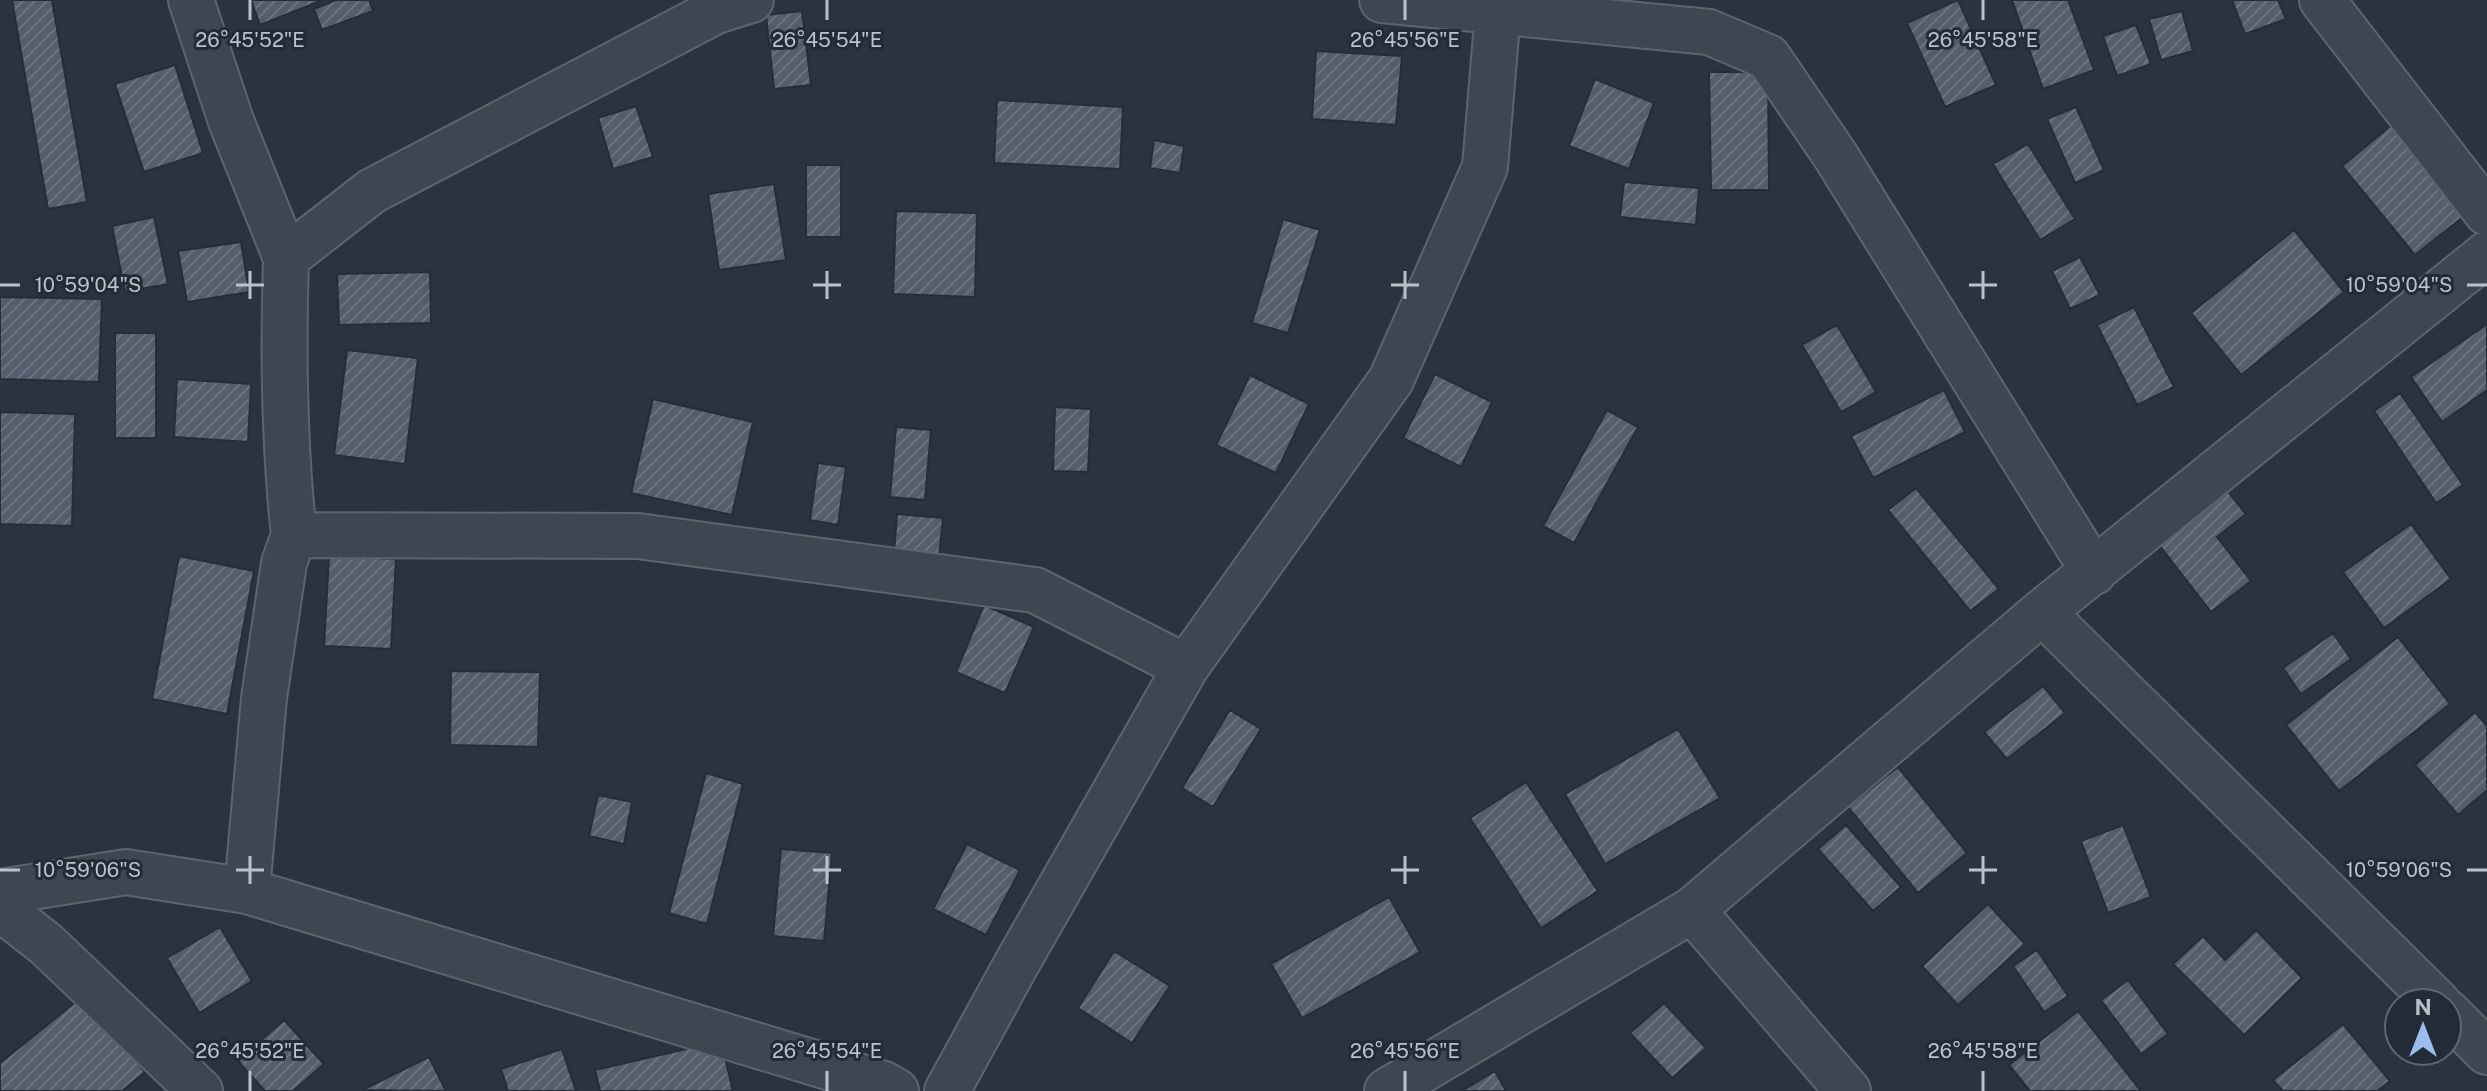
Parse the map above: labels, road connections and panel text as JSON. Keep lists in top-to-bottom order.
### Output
{
  "north": "top",
  "coordinates": [
    "26°45'52\"E",
    "26°45'54\"E",
    "26°45'56\"E",
    "26°45'58\"E",
    "10°59'04\"S",
    "10°59'06\"S"
  ]
}
